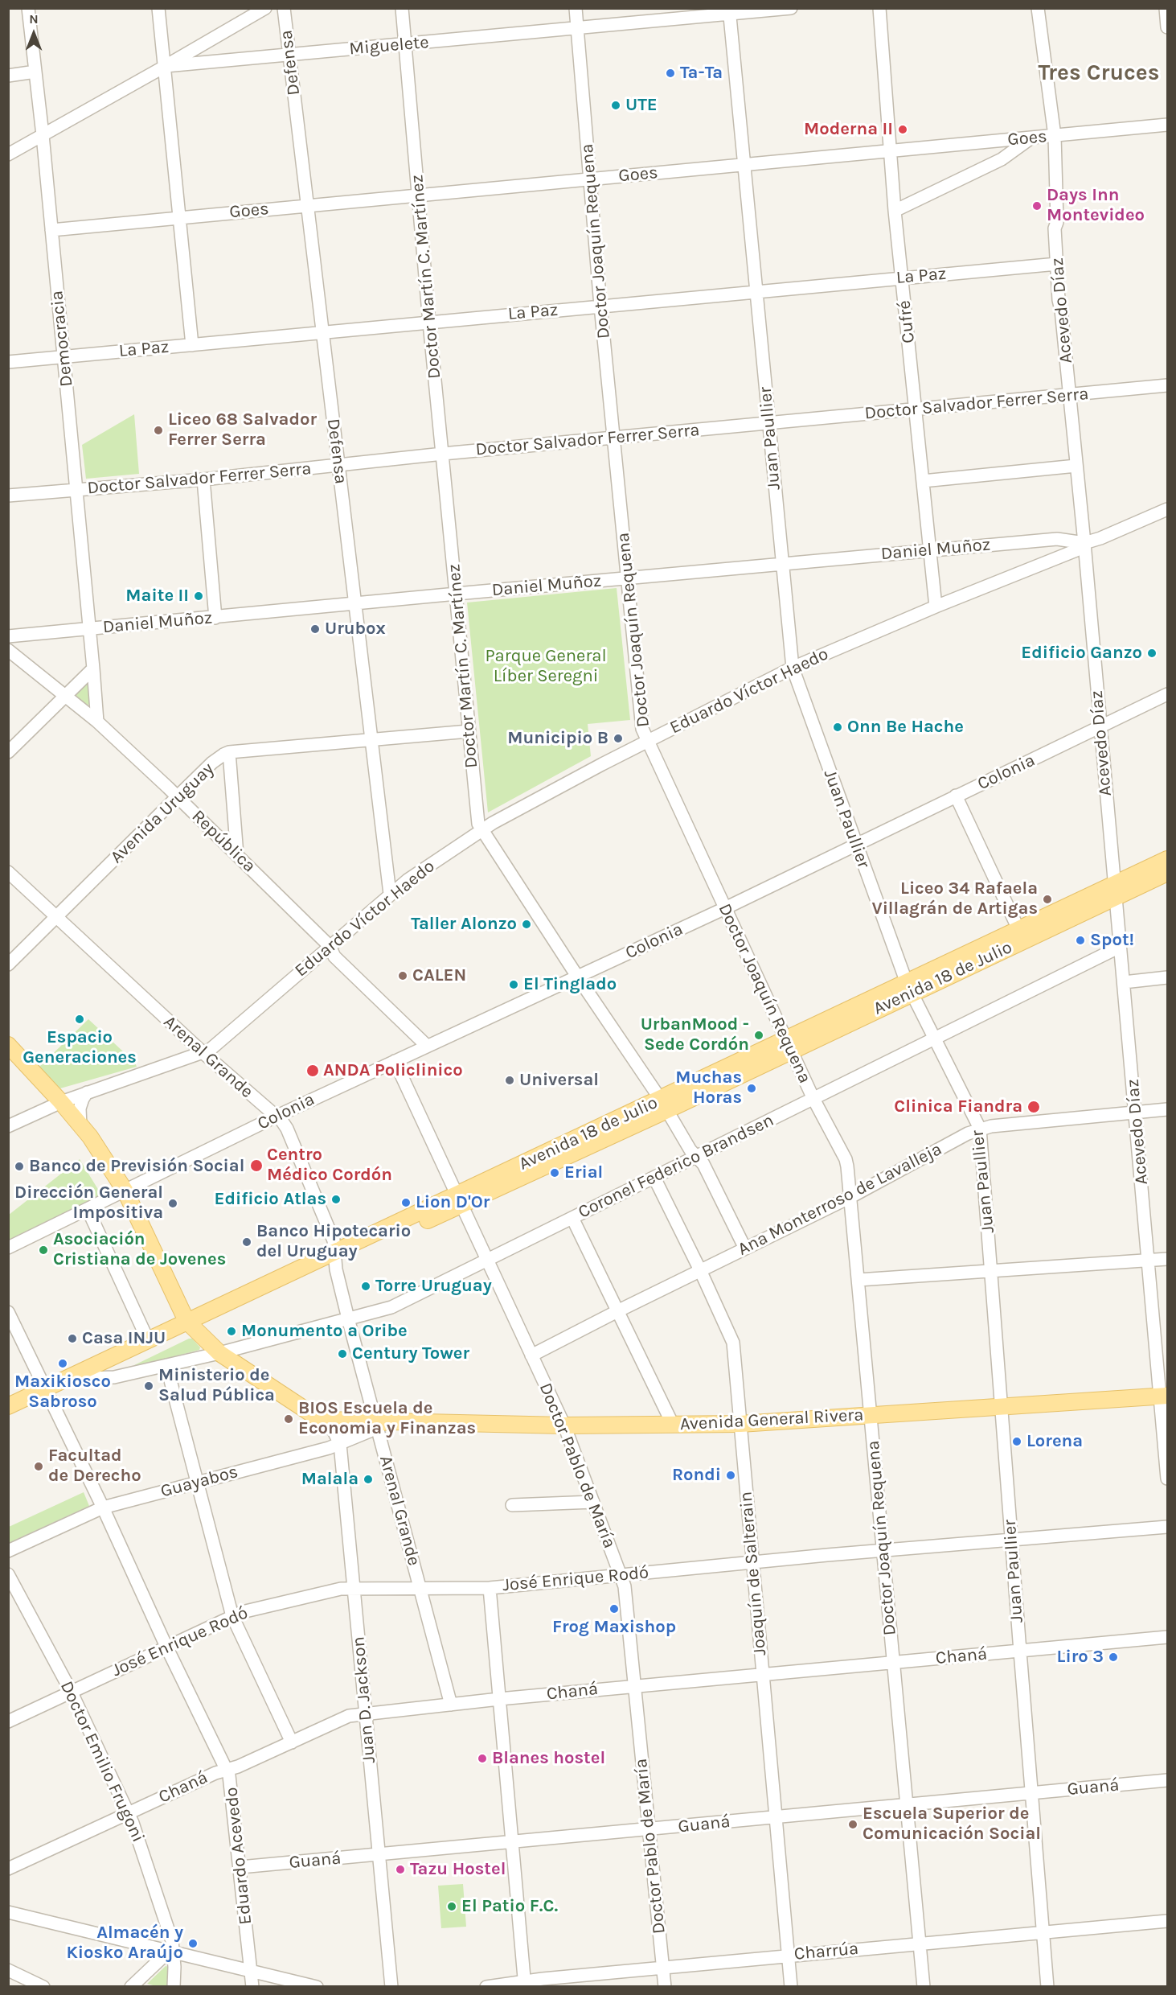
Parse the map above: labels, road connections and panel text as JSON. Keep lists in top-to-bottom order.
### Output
{
  "streets": {
    "main road": ["Avenida 18 de Julio", "Avenida General Rivera"],
    "street": [
      "Miguelete",
      "Defensa",
      "Goes",
      "Doctor Joaquín Requena",
      "La Paz",
      "Doctor Martín C. Martínez",
      "Acevedo Díaz",
      "Cufré",
      "Democracia",
      "Doctor Salvador Ferrer Serra",
      "Juan Paullier",
      "Daniel Muñoz",
      "Eduardo Víctor Haedo",
      "Colonia",
      "Avenida Uruguay",
      "República",
      "Arenal Grande",
      "Coronel Federico Brandsen",
      "Ana Monterroso de Lavalleja",
      "Doctor Pablo de María",
      "Guayabos",
      "Joaquín de Salterain",
      "José Enrique Rodó",
      "Chaná",
      "Juan D. Jackson",
      "Doctor Emilio Frugoni",
      "Guaná",
      "Eduardo Acevedo",
      "Charrúa"
    ]
  },
  "crossings": [
    ["Miguelete", "Defensa"],
    ["Miguelete", "Doctor Joaquín Requena"],
    ["Miguelete", "Doctor Martín C. Martínez"],
    ["Miguelete", "Democracia"],
    ["Miguelete", "Juan Paullier"],
    ["Defensa", "Goes"],
    ["Defensa", "La Paz"],
    ["Defensa", "Doctor Salvador Ferrer Serra"],
    ["Defensa", "Daniel Muñoz"],
    ["Defensa", "Eduardo Víctor Haedo"],
    ["Defensa", "Avenida Uruguay"],
    ["Goes", "Doctor Joaquín Requena"],
    ["Goes", "Doctor Martín C. Martínez"],
    ["Goes", "Acevedo Díaz"],
    ["Goes", "Cufré"],
    ["Goes", "Democracia"],
    ["Goes", "Juan Paullier"],
    ["Doctor Joaquín Requena", "La Paz"],
    ["Doctor Joaquín Requena", "Doctor Salvador Ferrer Serra"],
    ["Doctor Joaquín Requena", "Daniel Muñoz"],
    ["Doctor Joaquín Requena", "Eduardo Víctor Haedo"],
    ["Doctor Joaquín Requena", "Colonia"],
    ["Doctor Joaquín Requena", "Avenida 18 de Julio"],
    ["Doctor Joaquín Requena", "Coronel Federico Brandsen"],
    ["Doctor Joaquín Requena", "Ana Monterroso de Lavalleja"],
    ["Doctor Joaquín Requena", "Avenida General Rivera"],
    ["Doctor Joaquín Requena", "José Enrique Rodó"],
    ["Doctor Joaquín Requena", "Chaná"],
    ["Doctor Joaquín Requena", "Guaná"],
    ["Doctor Joaquín Requena", "Charrúa"],
    ["La Paz", "Doctor Martín C. Martínez"],
    ["La Paz", "Acevedo Díaz"],
    ["La Paz", "Cufré"],
    ["La Paz", "Democracia"],
    ["La Paz", "Juan Paullier"],
    ["Doctor Martín C. Martínez", "Doctor Salvador Ferrer Serra"],
    ["Doctor Martín C. Martínez", "Daniel Muñoz"],
    ["Doctor Martín C. Martínez", "Eduardo Víctor Haedo"],
    ["Doctor Martín C. Martínez", "Colonia"],
    ["Doctor Martín C. Martínez", "Avenida Uruguay"],
    ["Doctor Martín C. Martínez", "Avenida 18 de Julio"],
    ["Doctor Martín C. Martínez", "Coronel Federico Brandsen"],
    ["Doctor Martín C. Martínez", "Ana Monterroso de Lavalleja"],
    ["Acevedo Díaz", "Doctor Salvador Ferrer Serra"],
    ["Acevedo Díaz", "Daniel Muñoz"],
    ["Acevedo Díaz", "Eduardo Víctor Haedo"],
    ["Acevedo Díaz", "Colonia"],
    ["Acevedo Díaz", "Avenida 18 de Julio"],
    ["Acevedo Díaz", "Coronel Federico Brandsen"],
    ["Acevedo Díaz", "Ana Monterroso de Lavalleja"],
    ["Acevedo Díaz", "Avenida General Rivera"],
    ["Cufré", "Doctor Salvador Ferrer Serra"],
    ["Cufré", "Daniel Muñoz"],
    ["Cufré", "Eduardo Víctor Haedo"],
    ["Democracia", "Doctor Salvador Ferrer Serra"],
    ["Democracia", "Daniel Muñoz"],
    ["Democracia", "República"],
    ["Doctor Salvador Ferrer Serra", "Juan Paullier"],
    ["Juan Paullier", "Daniel Muñoz"],
    ["Juan Paullier", "Eduardo Víctor Haedo"],
    ["Juan Paullier", "Colonia"],
    ["Juan Paullier", "Avenida 18 de Julio"],
    ["Juan Paullier", "Coronel Federico Brandsen"],
    ["Juan Paullier", "Ana Monterroso de Lavalleja"],
    ["Juan Paullier", "Avenida General Rivera"],
    ["Juan Paullier", "José Enrique Rodó"],
    ["Juan Paullier", "Chaná"],
    ["Juan Paullier", "Guaná"],
    ["Juan Paullier", "Charrúa"],
    ["Daniel Muñoz", "Eduardo Víctor Haedo"],
    ["Eduardo Víctor Haedo", "República"],
    ["Eduardo Víctor Haedo", "Arenal Grande"],
    ["Colonia", "República"],
    ["Colonia", "Arenal Grande"],
    ["Colonia", "Doctor Pablo de María"],
    ["Avenida Uruguay", "República"],
    ["Avenida Uruguay", "Arenal Grande"],
    ["Avenida 18 de Julio", "Arenal Grande"],
    ["Avenida 18 de Julio", "Coronel Federico Brandsen"],
    ["Avenida 18 de Julio", "Doctor Pablo de María"],
    ["Avenida 18 de Julio", "Eduardo Acevedo"],
    ["Arenal Grande", "Coronel Federico Brandsen"],
    ["Arenal Grande", "Avenida General Rivera"],
    ["Arenal Grande", "José Enrique Rodó"],
    ["Arenal Grande", "Chaná"],
    ["Coronel Federico Brandsen", "Doctor Pablo de María"],
    ["Coronel Federico Brandsen", "Joaquín de Salterain"],
    ["Ana Monterroso de Lavalleja", "Doctor Pablo de María"],
    ["Ana Monterroso de Lavalleja", "Joaquín de Salterain"],
    ["Avenida General Rivera", "Doctor Pablo de María"],
    ["Avenida General Rivera", "Joaquín de Salterain"],
    ["Avenida General Rivera", "Juan D. Jackson"],
    ["Doctor Pablo de María", "José Enrique Rodó"],
    ["Doctor Pablo de María", "Chaná"],
    ["Doctor Pablo de María", "Guaná"],
    ["Doctor Pablo de María", "Charrúa"],
    ["Guayabos", "Juan D. Jackson"],
    ["Guayabos", "Eduardo Acevedo"],
    ["Joaquín de Salterain", "José Enrique Rodó"],
    ["Joaquín de Salterain", "Chaná"],
    ["Joaquín de Salterain", "Guaná"],
    ["Joaquín de Salterain", "Charrúa"],
    ["José Enrique Rodó", "Juan D. Jackson"],
    ["José Enrique Rodó", "Doctor Emilio Frugoni"],
    ["José Enrique Rodó", "Eduardo Acevedo"],
    ["Chaná", "Juan D. Jackson"],
    ["Chaná", "Doctor Emilio Frugoni"],
    ["Chaná", "Eduardo Acevedo"],
    ["Juan D. Jackson", "Guaná"],
    ["Guaná", "Eduardo Acevedo"]
  ],
  "districts": ["Tres Cruces"],
  "parks": ["Parque General Líber Seregni"],
  "places": [
    "Ta-Ta",
    "UTE",
    "Moderna II",
    "Days Inn Montevideo",
    "Liceo 68 Salvador Ferrer Serra",
    "Maite II",
    "Urubox",
    "Edificio Ganzo",
    "Onn Be Hache",
    "Municipio B",
    "Liceo 34 Rafaela Villagrán de Artigas",
    "Taller Alonzo",
    "Spot!",
    "CALEN",
    "El Tinglado",
    "Espacio Generaciones",
    "UrbanMood - Sede Cordón",
    "ANDA Policlinico",
    "Universal",
    "Muchas Horas",
    "Clinica Fiandra",
    "Centro Médico Cordón",
    "Banco de Previsión Social",
    "Erial",
    "Edificio Atlas",
    "Lion D'Or",
    "Dirección General Impositiva",
    "Banco Hipotecario del Uruguay",
    "Asociación Cristiana de Jovenes",
    "Torre Uruguay",
    "Monumento a Oribe",
    "Casa INJU",
    "Century Tower",
    "Maxikiosco Sabroso",
    "Ministerio de Salud Pública",
    "BIOS Escuela de Economia y Finanzas",
    "Lorena",
    "Facultad de Derecho",
    "Rondi",
    "Malala",
    "Frog Maxishop",
    "Liro 3",
    "Blanes hostel",
    "Escuela Superior de Comunicación Social",
    "Tazu Hostel",
    "El Patio F.C.",
    "Almacén y Kiosko Araújo"
  ],
  "north": "top"
}
